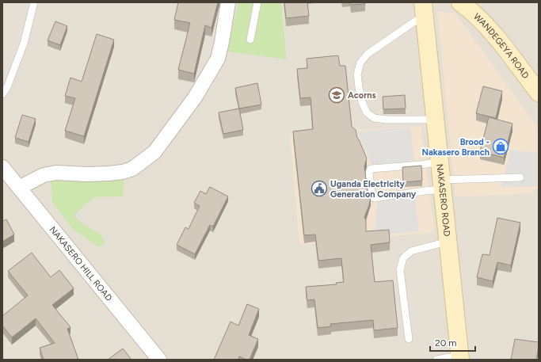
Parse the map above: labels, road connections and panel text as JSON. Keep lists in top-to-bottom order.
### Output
{
  "streets": {
    "street": ["WANDEGEYA ROAD", "NAKASERO ROAD", "NAKASERO HILL ROAD"]
  },
  "places": {
    "school or university": ["Acorns"],
    "shop": ["Brood - Nakasero Branch"],
    "public building": ["Uganda Electricity Generation Company"]
  },
  "scale_bar": "20 m"
}
